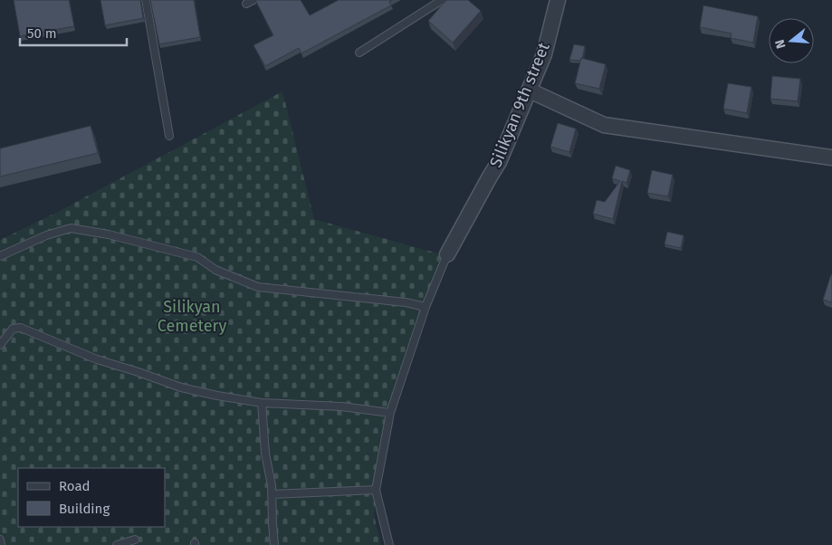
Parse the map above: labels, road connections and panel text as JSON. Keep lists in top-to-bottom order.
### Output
{
  "streets": {
    "street": ["Silikyan 9th street"]
  },
  "parks": ["Silikyan Cemetery"],
  "legend": ["Road", "Building"],
  "scale_bar": "50 m",
  "north": "left"
}
